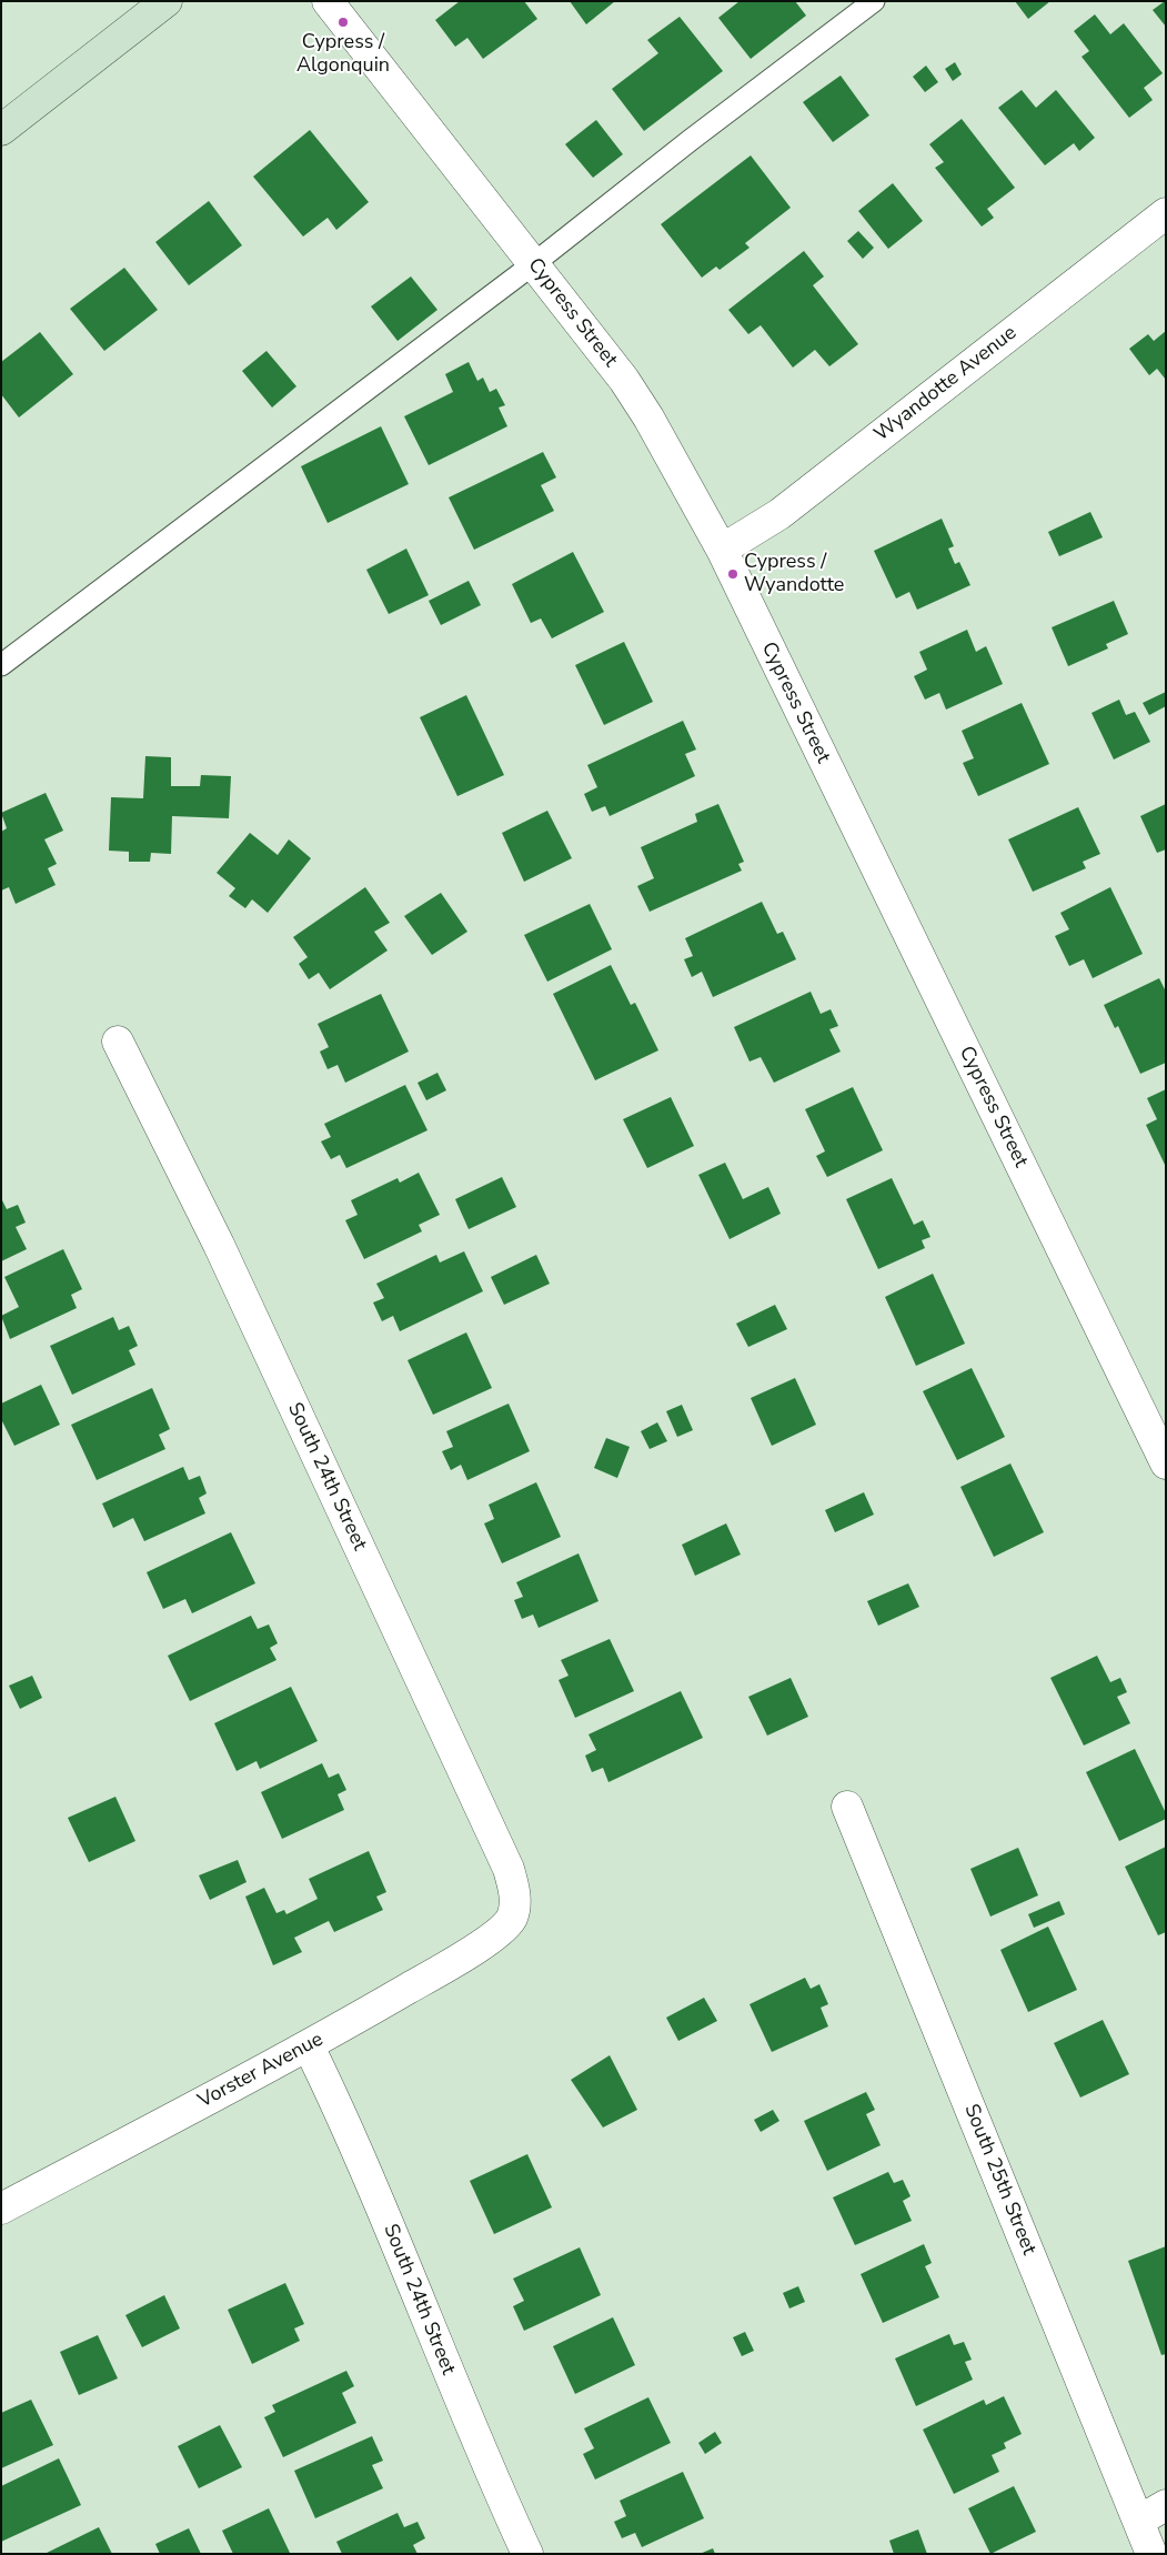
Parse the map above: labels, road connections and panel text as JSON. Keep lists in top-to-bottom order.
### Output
{
  "streets": {
    "street": [
      "Cypress Street",
      "Wyandotte Avenue",
      "South 24th Street",
      "Vorster Avenue",
      "South 25th Street"
    ]
  },
  "crossings": [
    ["Cypress Street", "Wyandotte Avenue"],
    ["South 24th Street", "Vorster Avenue"]
  ],
  "places": ["Cypress / Algonquin", "Cypress / Wyandotte"]
}
